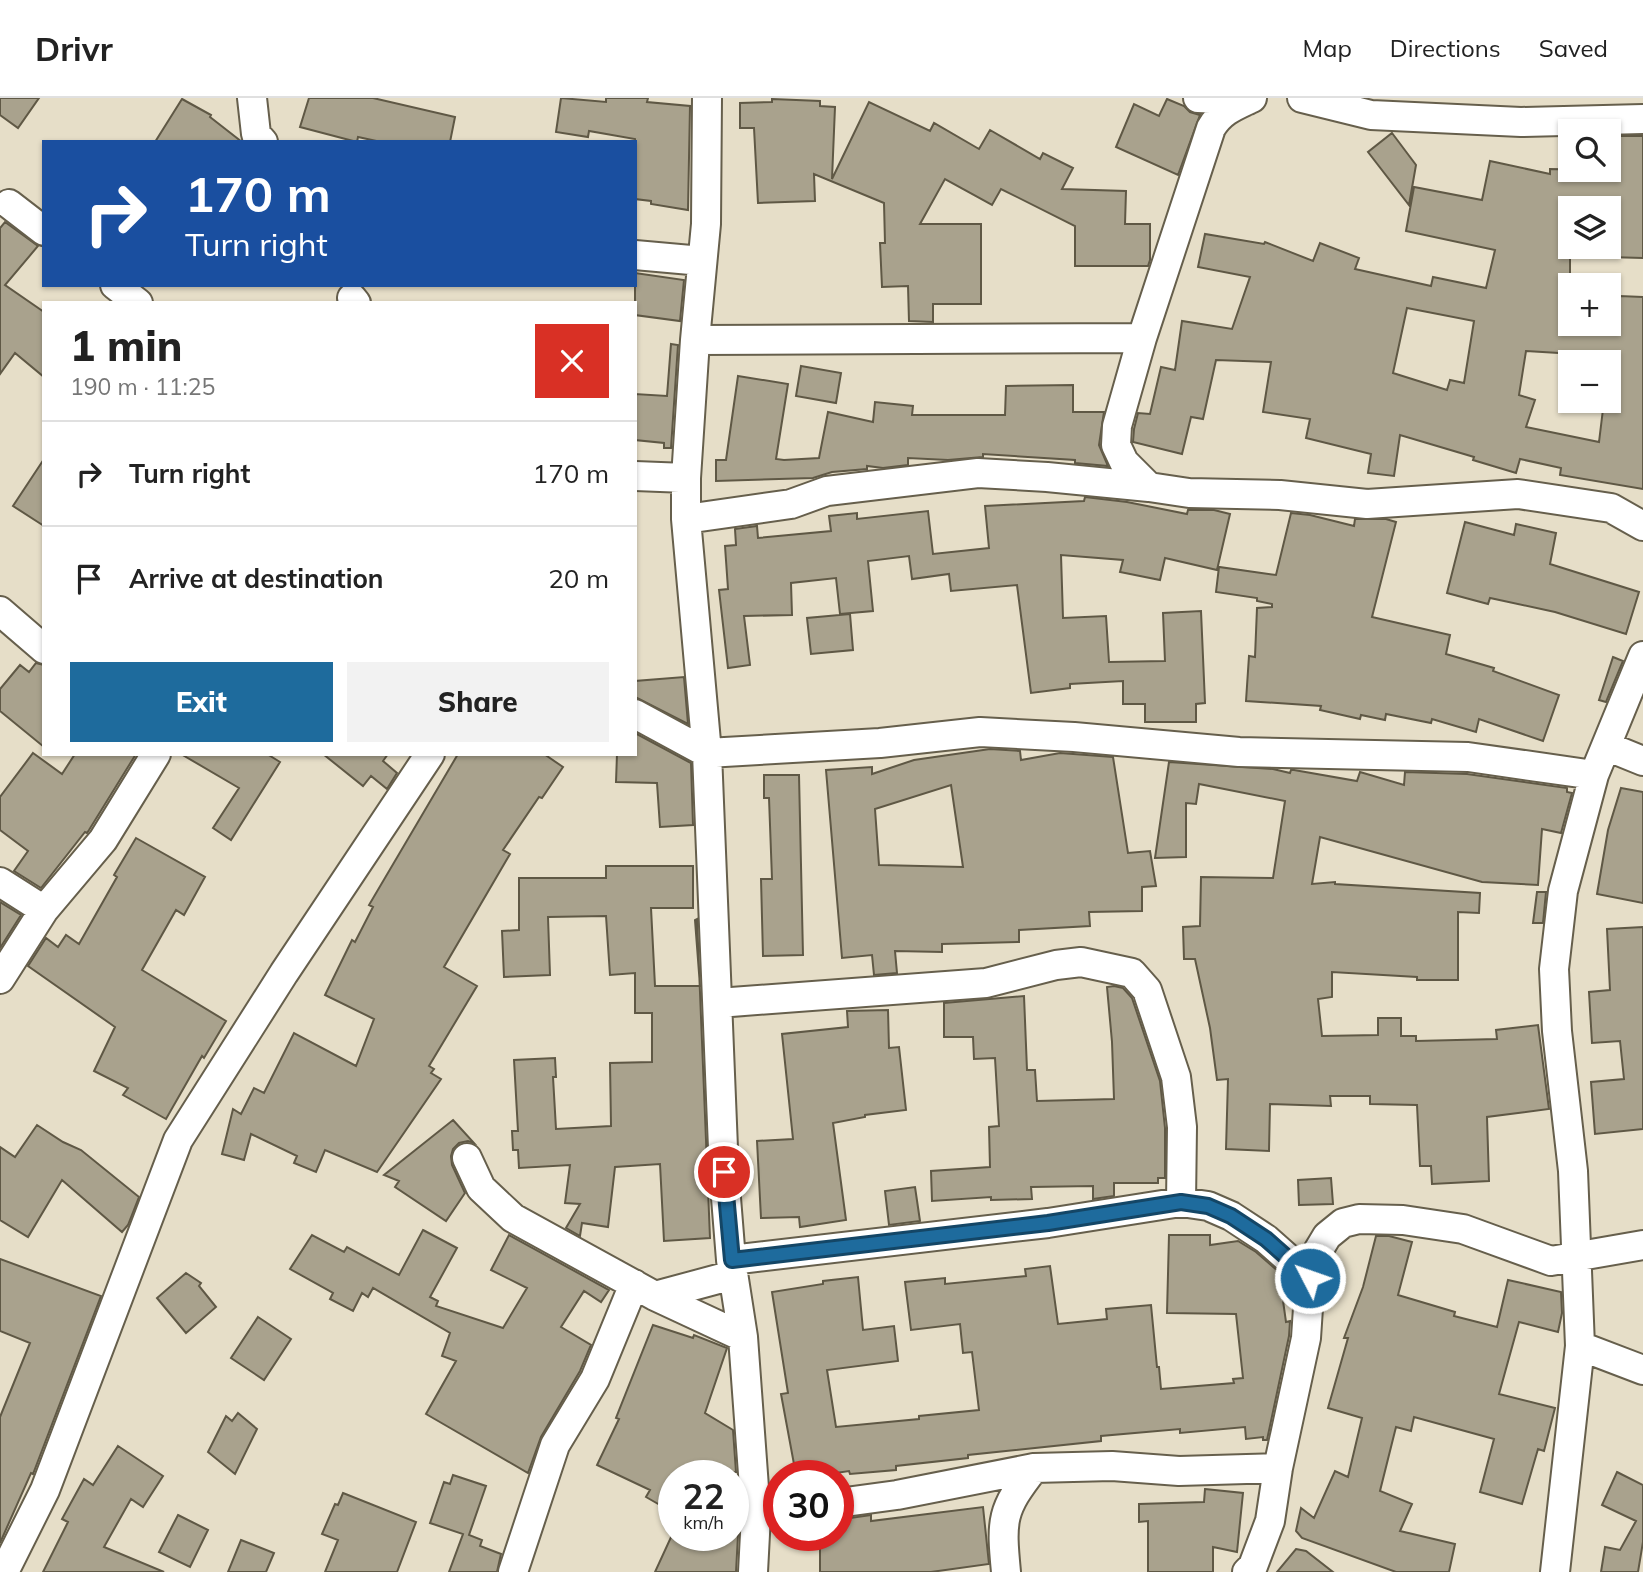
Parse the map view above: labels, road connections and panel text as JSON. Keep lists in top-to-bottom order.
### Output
{
  "page": {
    "header": "Drivr",
    "nav": ["Map", "Directions", "Saved"],
    "map_buttons": ["+", "−"],
    "turn": ["170 m", "Turn right"],
    "heading": ["1 min", "190 m · 11:25"],
    "list": [
      {
        "name": "Turn right",
        "value": "170 m"
      },
      {
        "name": "Arrive at destination",
        "value": "20 m"
      }
    ],
    "buttons": ["Exit", "Share"],
    "speed": "22 km/h",
    "limit": "30"
  }
}
